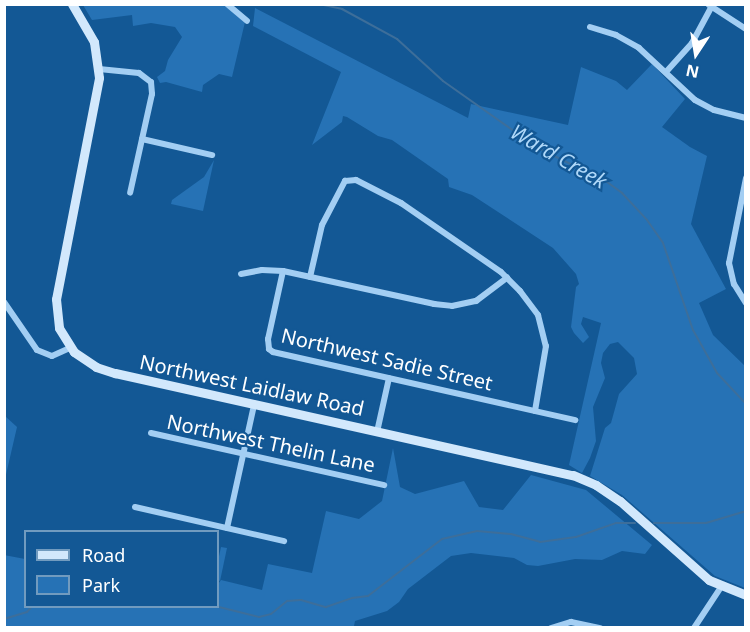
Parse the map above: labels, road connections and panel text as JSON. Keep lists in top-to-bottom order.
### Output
{
  "streets": {
    "street": ["Northwest Sadie Street", "Northwest Laidlaw Road", "Northwest Thelin Lane"]
  },
  "water": ["Ward Creek"],
  "legend": ["Road", "Park"],
  "north": "bottom"
}
